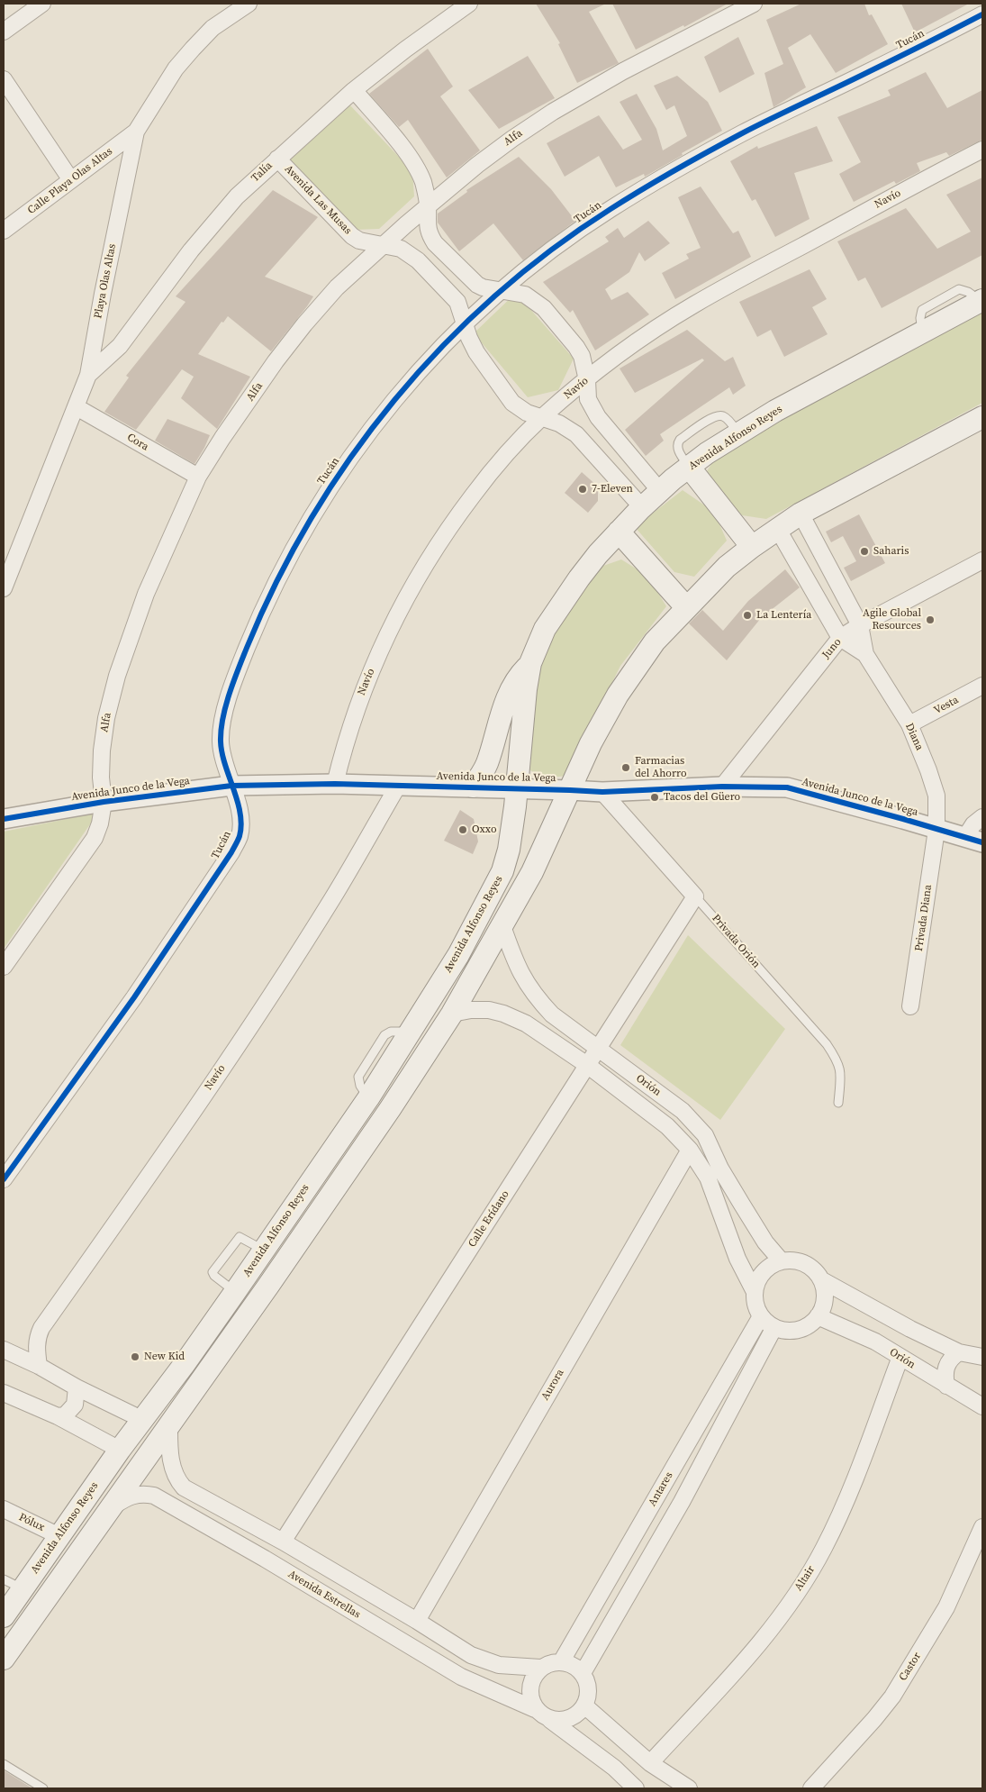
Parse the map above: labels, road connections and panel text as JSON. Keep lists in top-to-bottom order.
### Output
{
  "streets": {
    "main road": ["Avenida Alfonso Reyes"],
    "street": [
      "Tucán",
      "Alfa",
      "Talía",
      "Calle Playa Olas Altas",
      "Navío",
      "Avenida Las Musas",
      "Playa Olas Altas",
      "Cora",
      "Juno",
      "Vesta",
      "Diana",
      "Avenida Junco de la Vega",
      "Privada Diana",
      "Privada Orión",
      "Orión",
      "Calle Erídano",
      "Aurora",
      "Antares",
      "Pólux",
      "Altair",
      "Avenida Estrellas",
      "Castor"
    ]
  },
  "crossings": [
    ["Tucán", "Navío"],
    ["Tucán", "Avenida Las Musas"],
    ["Tucán", "Avenida Junco de la Vega"],
    ["Alfa", "Avenida Las Musas"],
    ["Alfa", "Cora"],
    ["Alfa", "Avenida Junco de la Vega"],
    ["Talía", "Avenida Las Musas"],
    ["Talía", "Playa Olas Altas"],
    ["Calle Playa Olas Altas", "Playa Olas Altas"],
    ["Navío", "Avenida Las Musas"],
    ["Navío", "Avenida Junco de la Vega"],
    ["Avenida Las Musas", "Avenida Alfonso Reyes"],
    ["Playa Olas Altas", "Cora"],
    ["Avenida Alfonso Reyes", "Avenida Junco de la Vega"],
    ["Avenida Alfonso Reyes", "Pólux"],
    ["Juno", "Diana"],
    ["Juno", "Avenida Junco de la Vega"],
    ["Vesta", "Diana"],
    ["Diana", "Avenida Junco de la Vega"],
    ["Diana", "Privada Diana"],
    ["Avenida Junco de la Vega", "Privada Diana"],
    ["Avenida Junco de la Vega", "Privada Orión"],
    ["Privada Orión", "Calle Erídano"],
    ["Orión", "Calle Erídano"],
    ["Orión", "Aurora"],
    ["Orión", "Antares"],
    ["Orión", "Altair"],
    ["Antares", "Avenida Estrellas"]
  ],
  "places": [
    "7-Eleven",
    "Saharis",
    "La Lentería",
    "Agile Global Resources",
    "Farmacias del Ahorro",
    "Tacos del Güero",
    "Oxxo",
    "New Kid"
  ]
}
